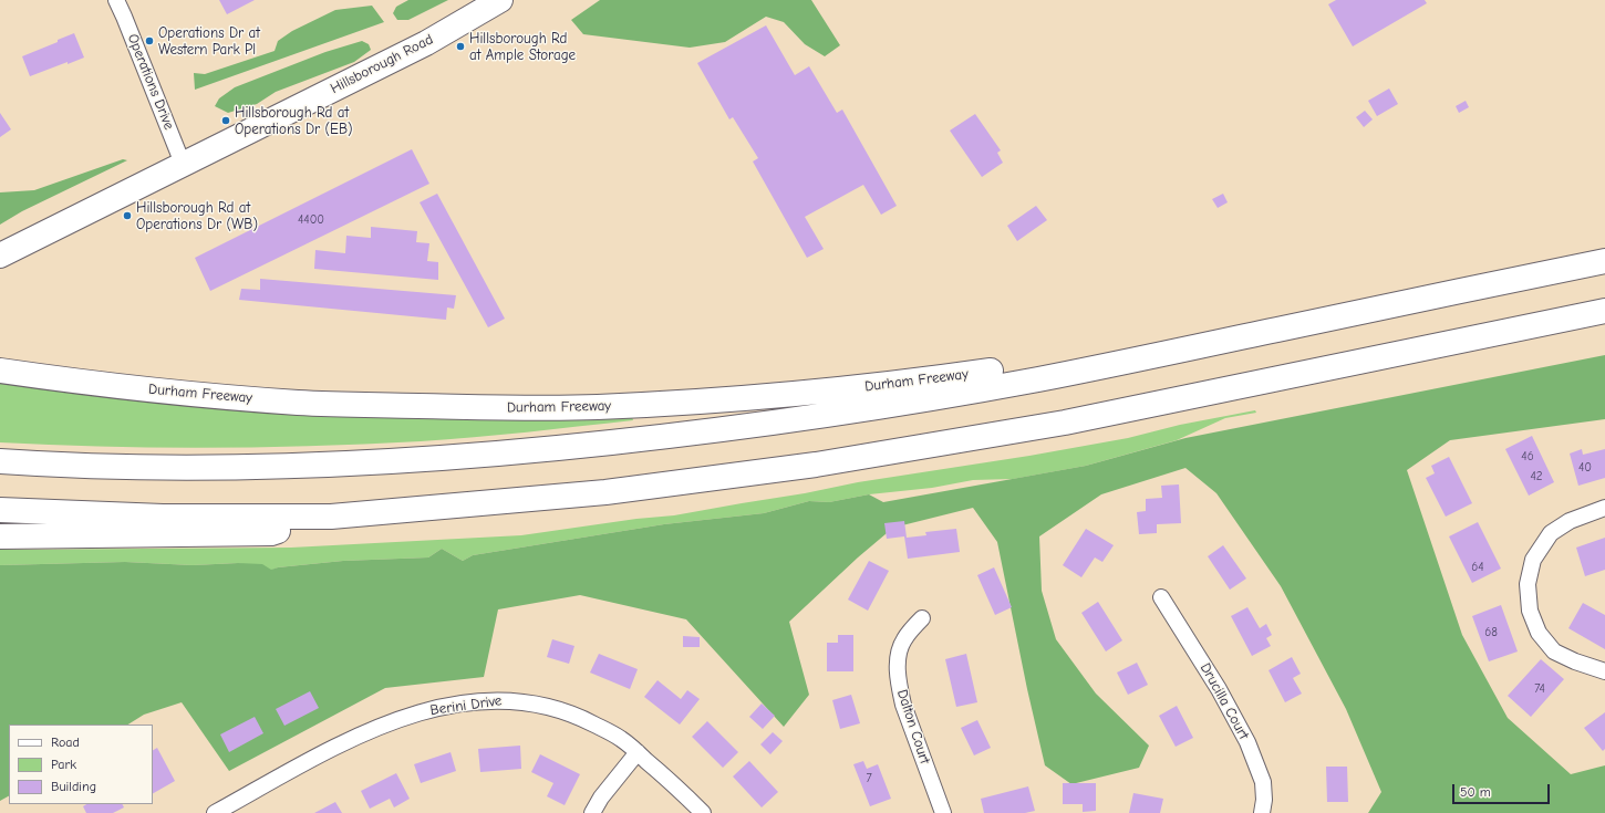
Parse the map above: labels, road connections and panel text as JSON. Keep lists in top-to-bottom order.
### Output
{
  "streets": {
    "main road": ["Hillsborough Road", "Durham Freeway"],
    "street": [
      "Operations Drive",
      "Drucilla Court",
      "Berini Drive",
      "Dalton Court"
    ]
  },
  "crossings": [
    ["Hillsborough Road", "Operations Drive"]
  ],
  "places": [
    "Operations Dr at Western Park Pl",
    "Hillsborough Rd at Ample Storage",
    "Hillsborough Rd at Operations Dr (EB)",
    "Hillsborough Rd at Operations Dr (WB)"
  ],
  "house_numbers": [
    "4400",
    "46",
    "40",
    "42",
    "64",
    "68",
    "74",
    "7"
  ],
  "legend": ["Road", "Park", "Building"],
  "scale_bar": "50 m"
}
